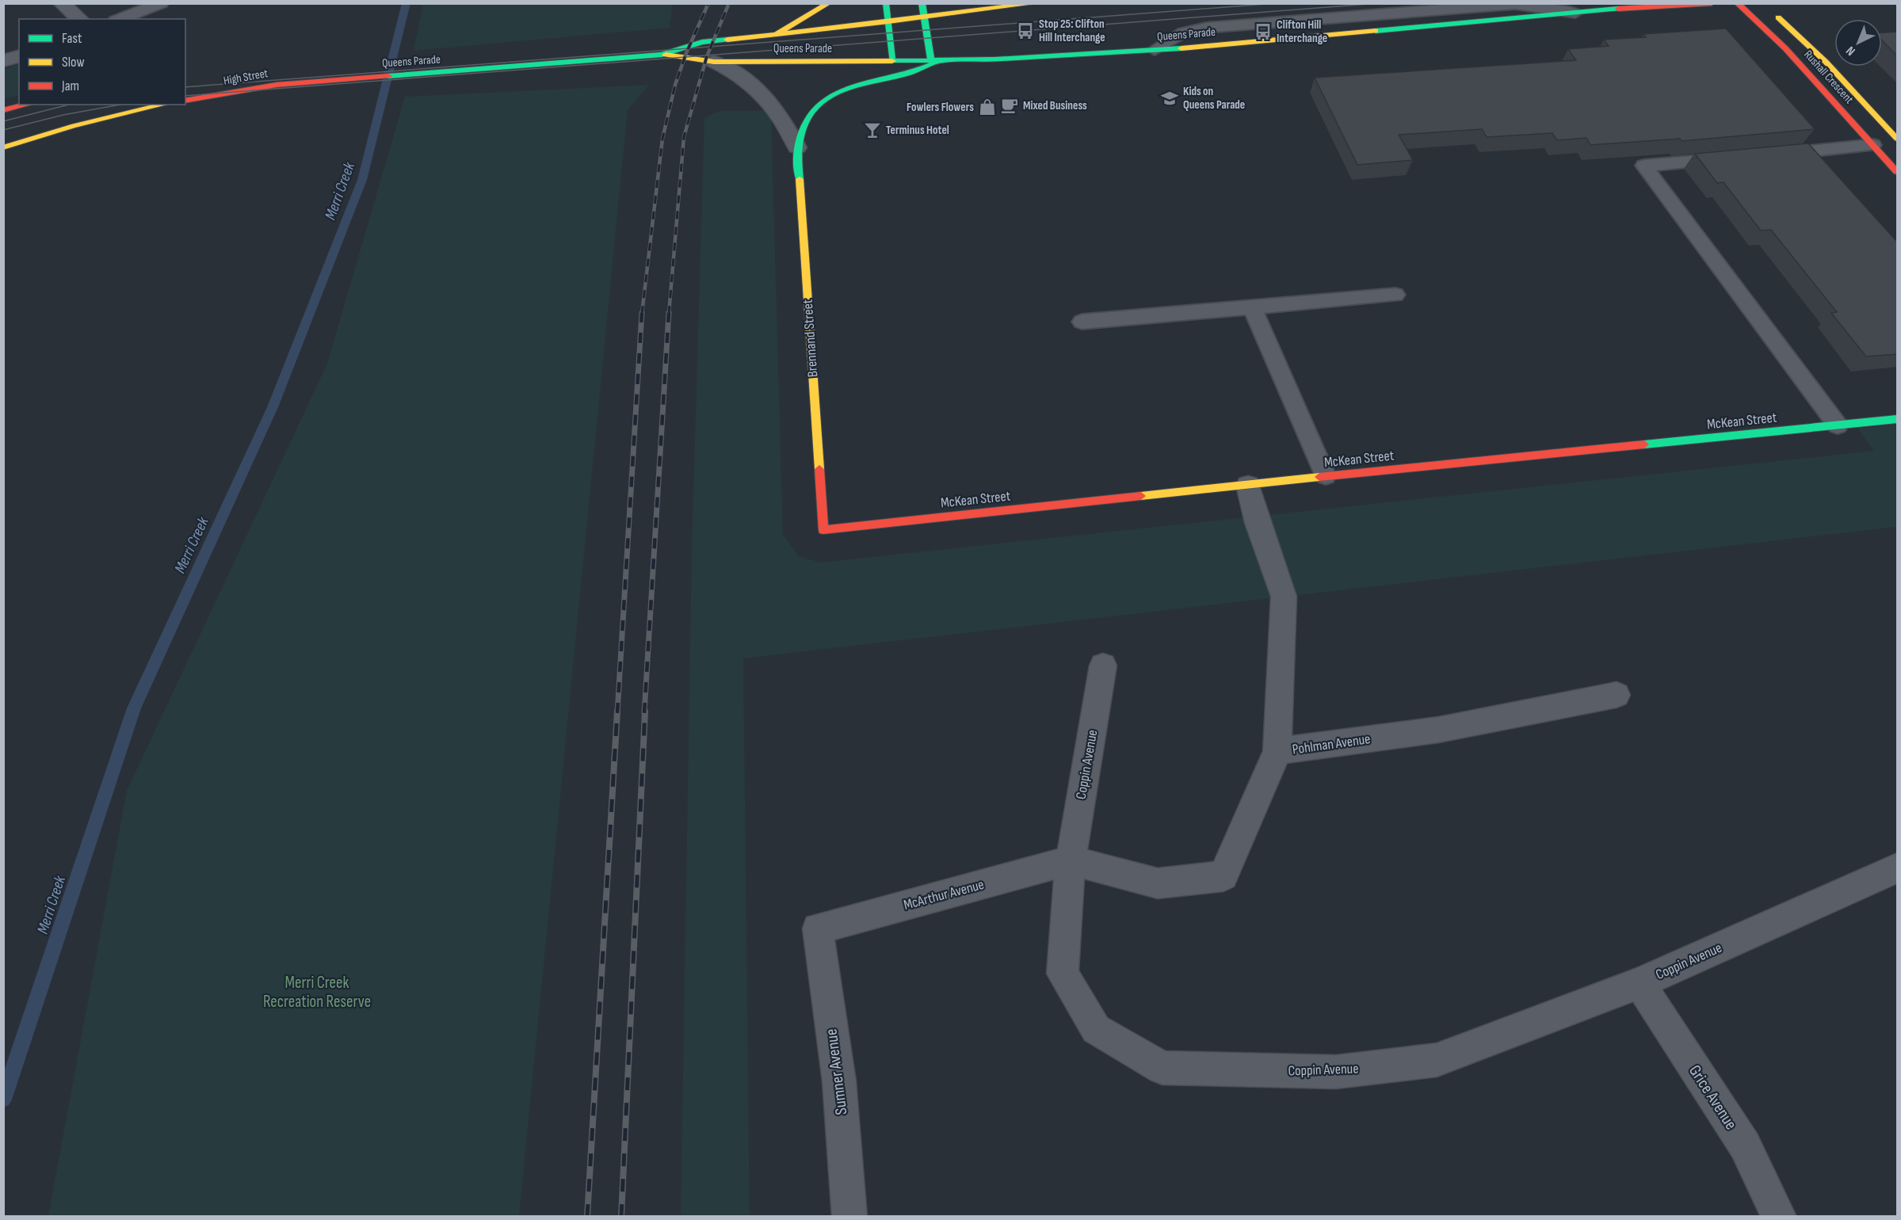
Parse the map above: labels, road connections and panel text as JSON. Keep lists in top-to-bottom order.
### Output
{
  "streets": {
    "main road": [
      "Queens Parade",
      "High Street",
      "Rushall Crescent",
      "Brennand Street",
      "McKean Street"
    ],
    "street": [
      "Pohlman Avenue",
      "Coppin Avenue",
      "McArthur Avenue",
      "Sumner Avenue",
      "Grice Avenue"
    ]
  },
  "crossings": [
    ["Queens Parade", "High Street"],
    ["Queens Parade", "Brennand Street"],
    ["Brennand Street", "McKean Street"],
    ["Pohlman Avenue", "Coppin Avenue"],
    ["Pohlman Avenue", "McArthur Avenue"],
    ["Coppin Avenue", "McArthur Avenue"],
    ["Coppin Avenue", "Grice Avenue"],
    ["McArthur Avenue", "Sumner Avenue"]
  ],
  "water": ["Merri Creek"],
  "parks": ["Merri Creek Recreation Reserve"],
  "places": {
    "bus stop": ["Stop 25: Clifton Hill Interchange", "Clifton Hill Interchange"],
    "school or university": ["Kids on Queens Parade"],
    "cafe": ["Mixed Business"],
    "shop": ["Fowlers Flowers"],
    "bar": ["Terminus Hotel"]
  },
  "legend": ["Fast", "Slow", "Jam"],
  "north": "bottom left"
}
